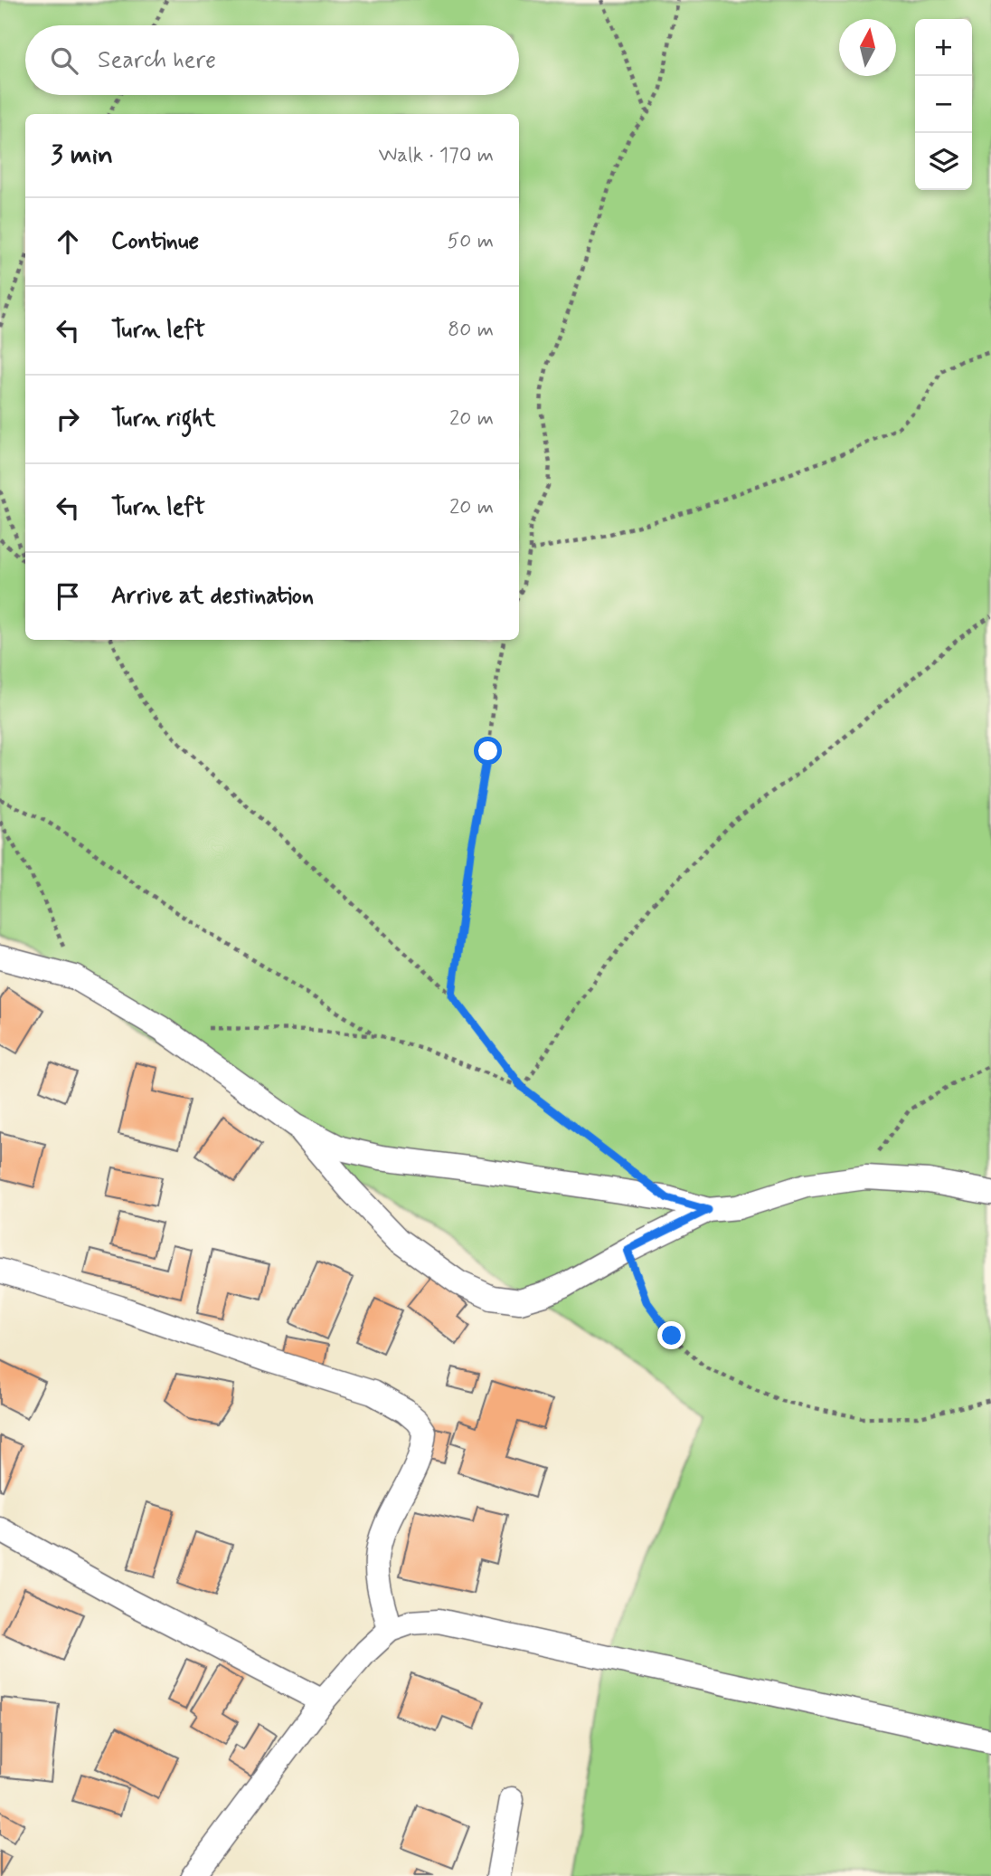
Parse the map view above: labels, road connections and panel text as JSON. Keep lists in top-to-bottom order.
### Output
{
  "north": "top",
  "page": {
    "map_buttons": ["+", "−"],
    "search": "Search here",
    "heading": ["3 min", "Walk · 170 m"],
    "list": [
      ["Continue", "50 m"],
      ["Turn left", "80 m"],
      ["Turn right", "20 m"],
      ["Turn left", "20 m"],
      "Arrive at destination"
    ]
  }
}
